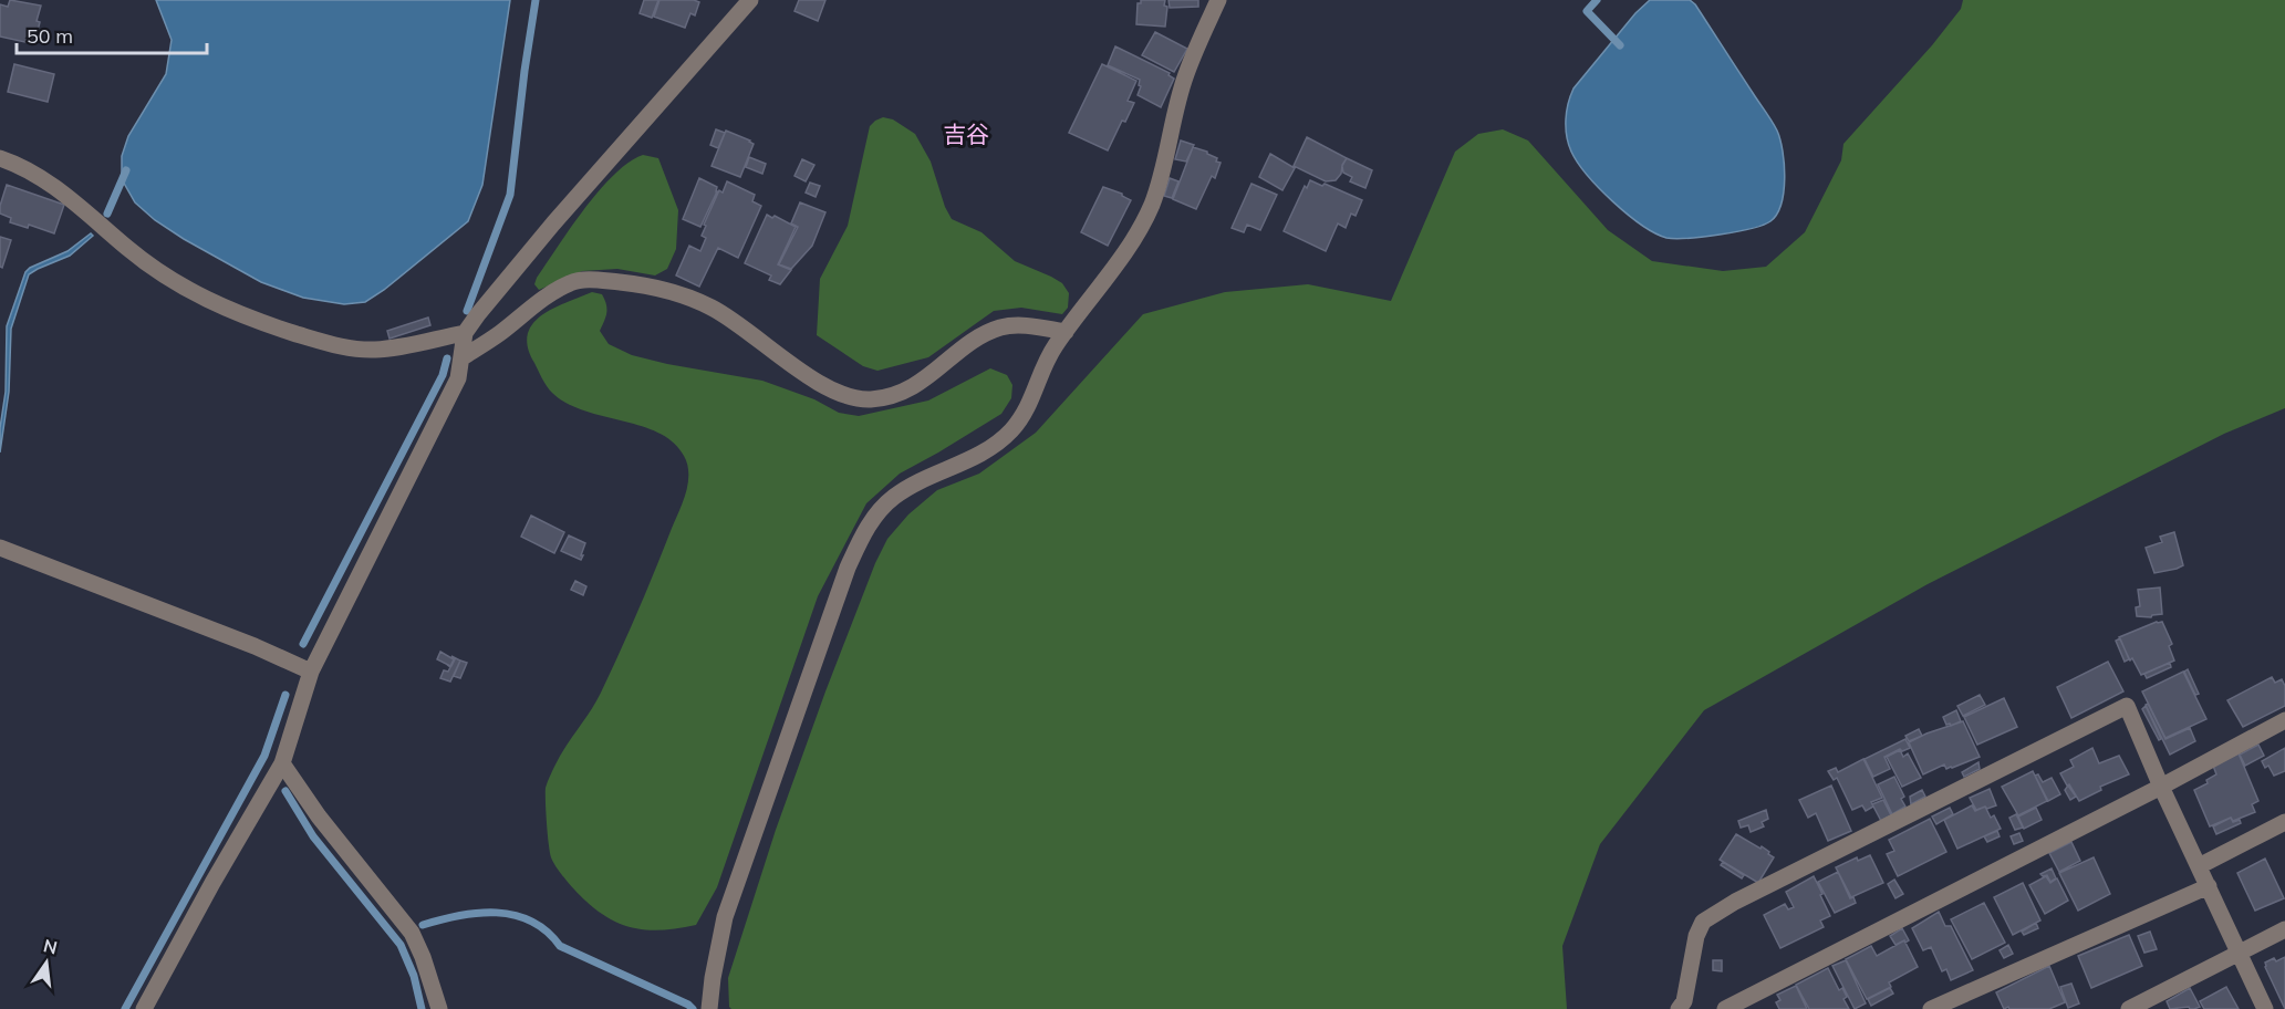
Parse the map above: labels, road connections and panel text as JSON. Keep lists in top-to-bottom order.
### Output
{
  "districts": ["吉谷"],
  "scale_bar": "50 m",
  "north": "top"
}
